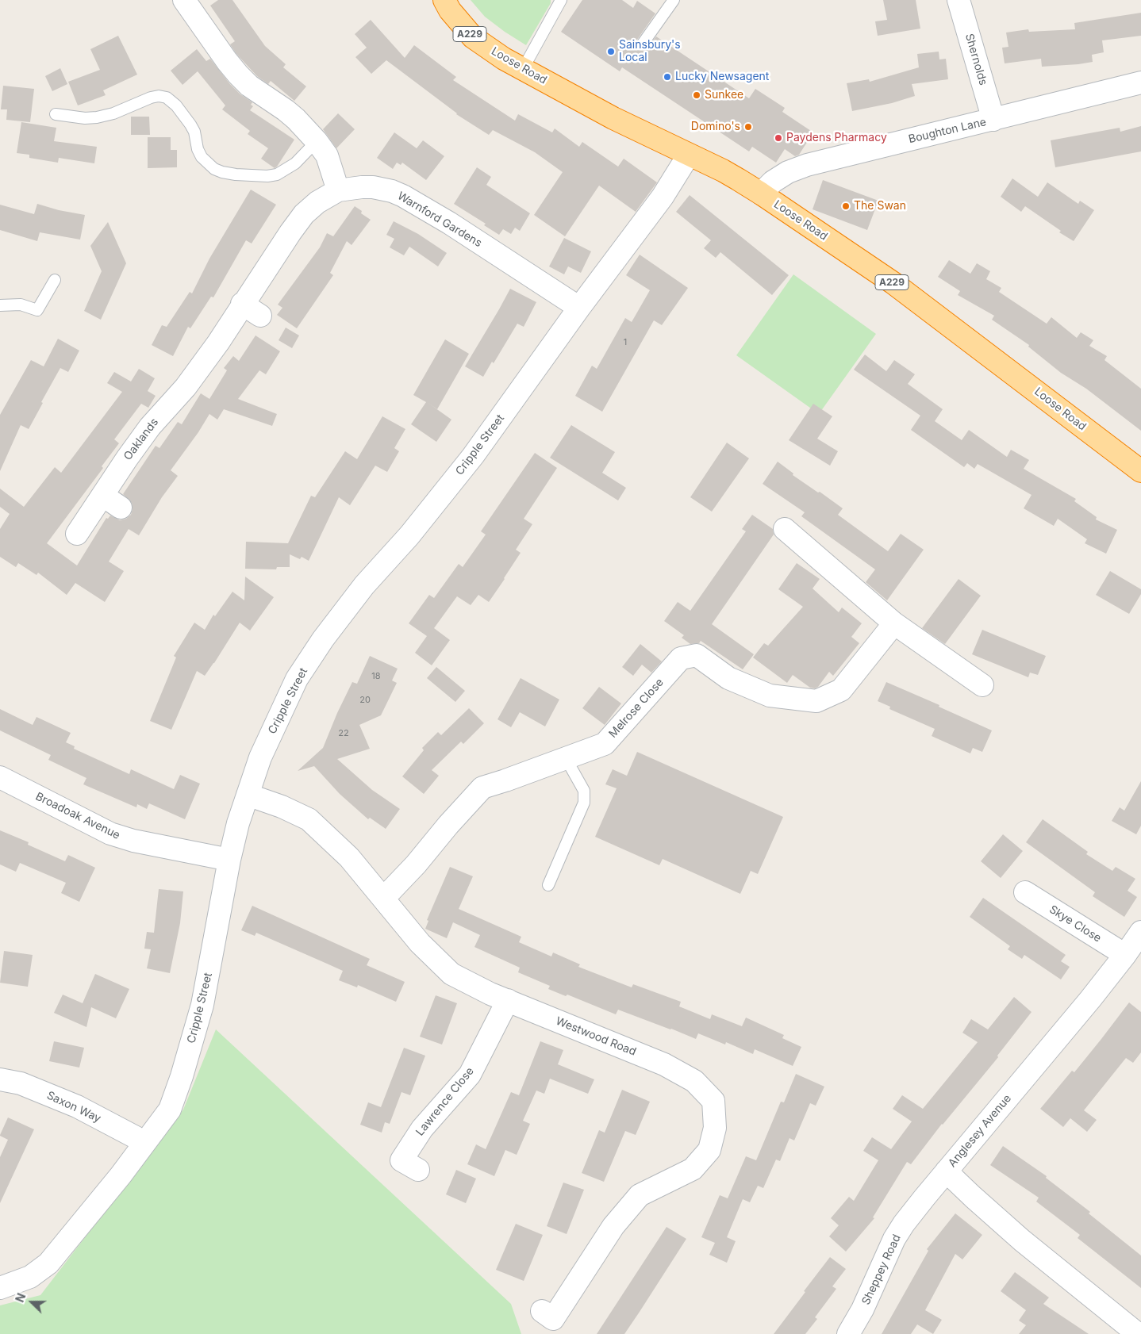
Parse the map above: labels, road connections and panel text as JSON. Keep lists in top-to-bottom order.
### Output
{
  "streets": {
    "highway": ["A229", "Loose Road"],
    "street": [
      "Shernolds",
      "Boughton Lane",
      "Warnford Gardens",
      "Oaklands",
      "Cripple Street",
      "Melrose Close",
      "Broadoak Avenue",
      "Skye Close",
      "Westwood Road",
      "Lawrence Close",
      "Saxon Way",
      "Anglesey Avenue",
      "Sheppey Road"
    ]
  },
  "crossings": [
    ["Shernolds", "Boughton Lane"],
    ["Loose Road", "Boughton Lane"],
    ["Loose Road", "Cripple Street"],
    ["Warnford Gardens", "Oaklands"],
    ["Warnford Gardens", "Cripple Street"],
    ["Cripple Street", "Broadoak Avenue"],
    ["Cripple Street", "Westwood Road"],
    ["Cripple Street", "Saxon Way"],
    ["Melrose Close", "Westwood Road"],
    ["Skye Close", "Anglesey Avenue"],
    ["Westwood Road", "Lawrence Close"],
    ["Anglesey Avenue", "Sheppey Road"]
  ],
  "places": [
    "Sainsbury's Local",
    "Lucky Newsagent",
    "Sunkee",
    "Domino's",
    "Paydens Pharmacy",
    "The Swan"
  ],
  "house_numbers": [
    "1",
    "18",
    "20",
    "22"
  ],
  "north": "left"
}
